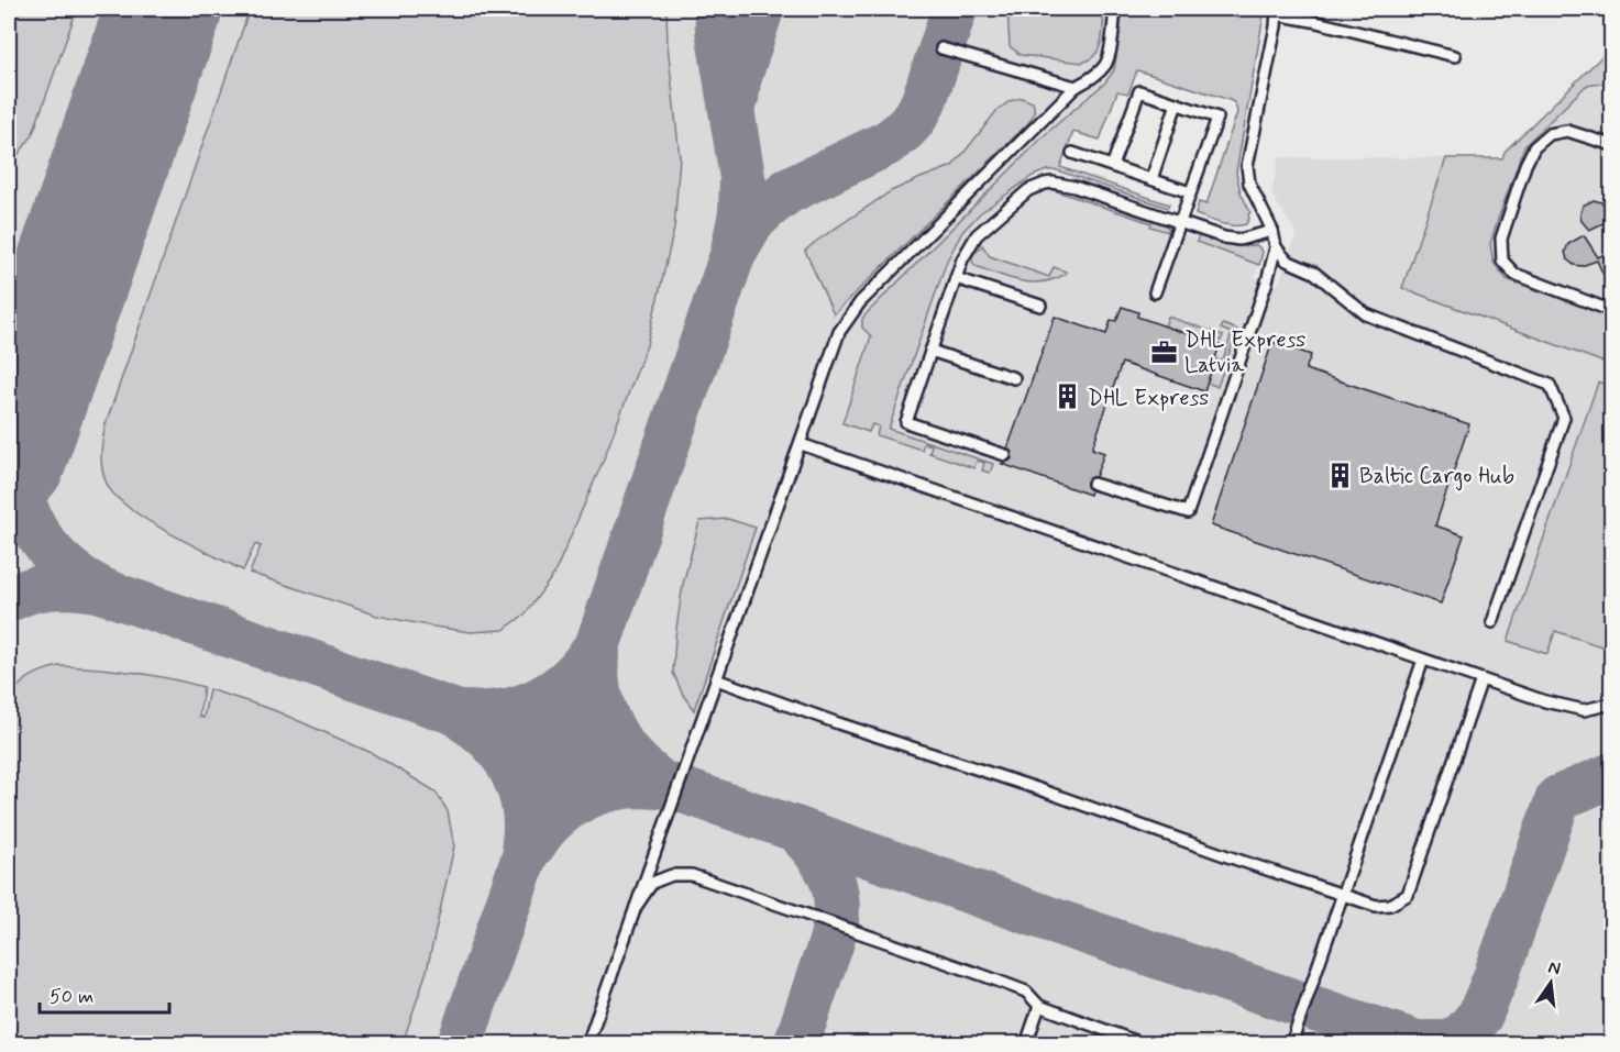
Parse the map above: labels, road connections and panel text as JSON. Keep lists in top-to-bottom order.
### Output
{
  "places": {
    "office": ["DHL Express Latvia"],
    "building": ["DHL Express", "Baltic Cargo Hub"]
  },
  "scale_bar": "50 m",
  "north": "top"
}
